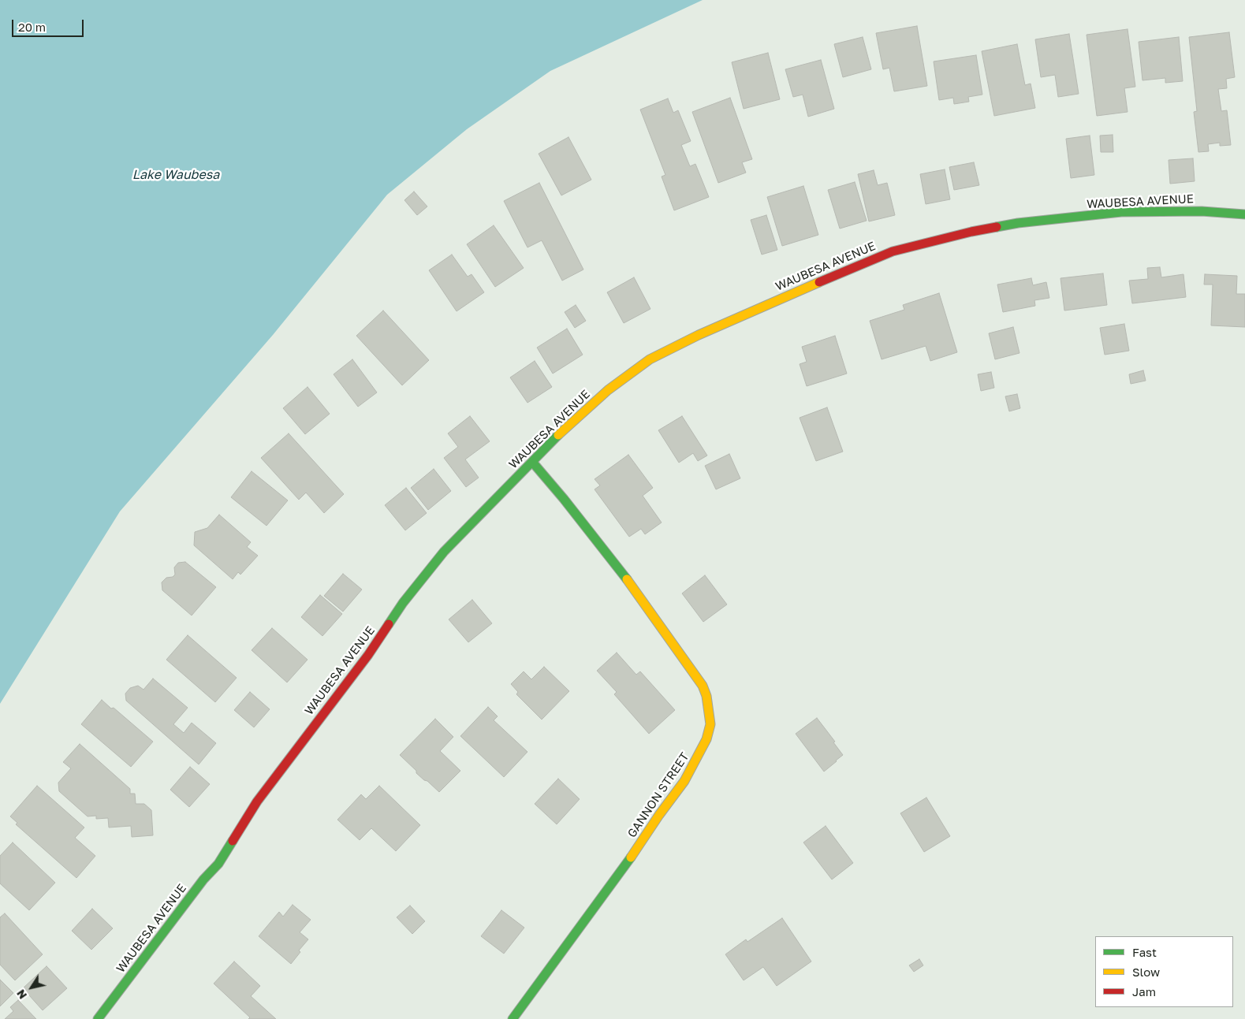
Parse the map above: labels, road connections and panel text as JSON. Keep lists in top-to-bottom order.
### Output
{
  "streets": {
    "street": ["WAUBESA AVENUE", "GANNON STREET"]
  },
  "crossings": [
    ["WAUBESA AVENUE", "GANNON STREET"]
  ],
  "water": ["Lake Waubesa"],
  "legend": ["Fast", "Slow", "Jam"],
  "scale_bar": "20 m",
  "north": "bottom left"
}
